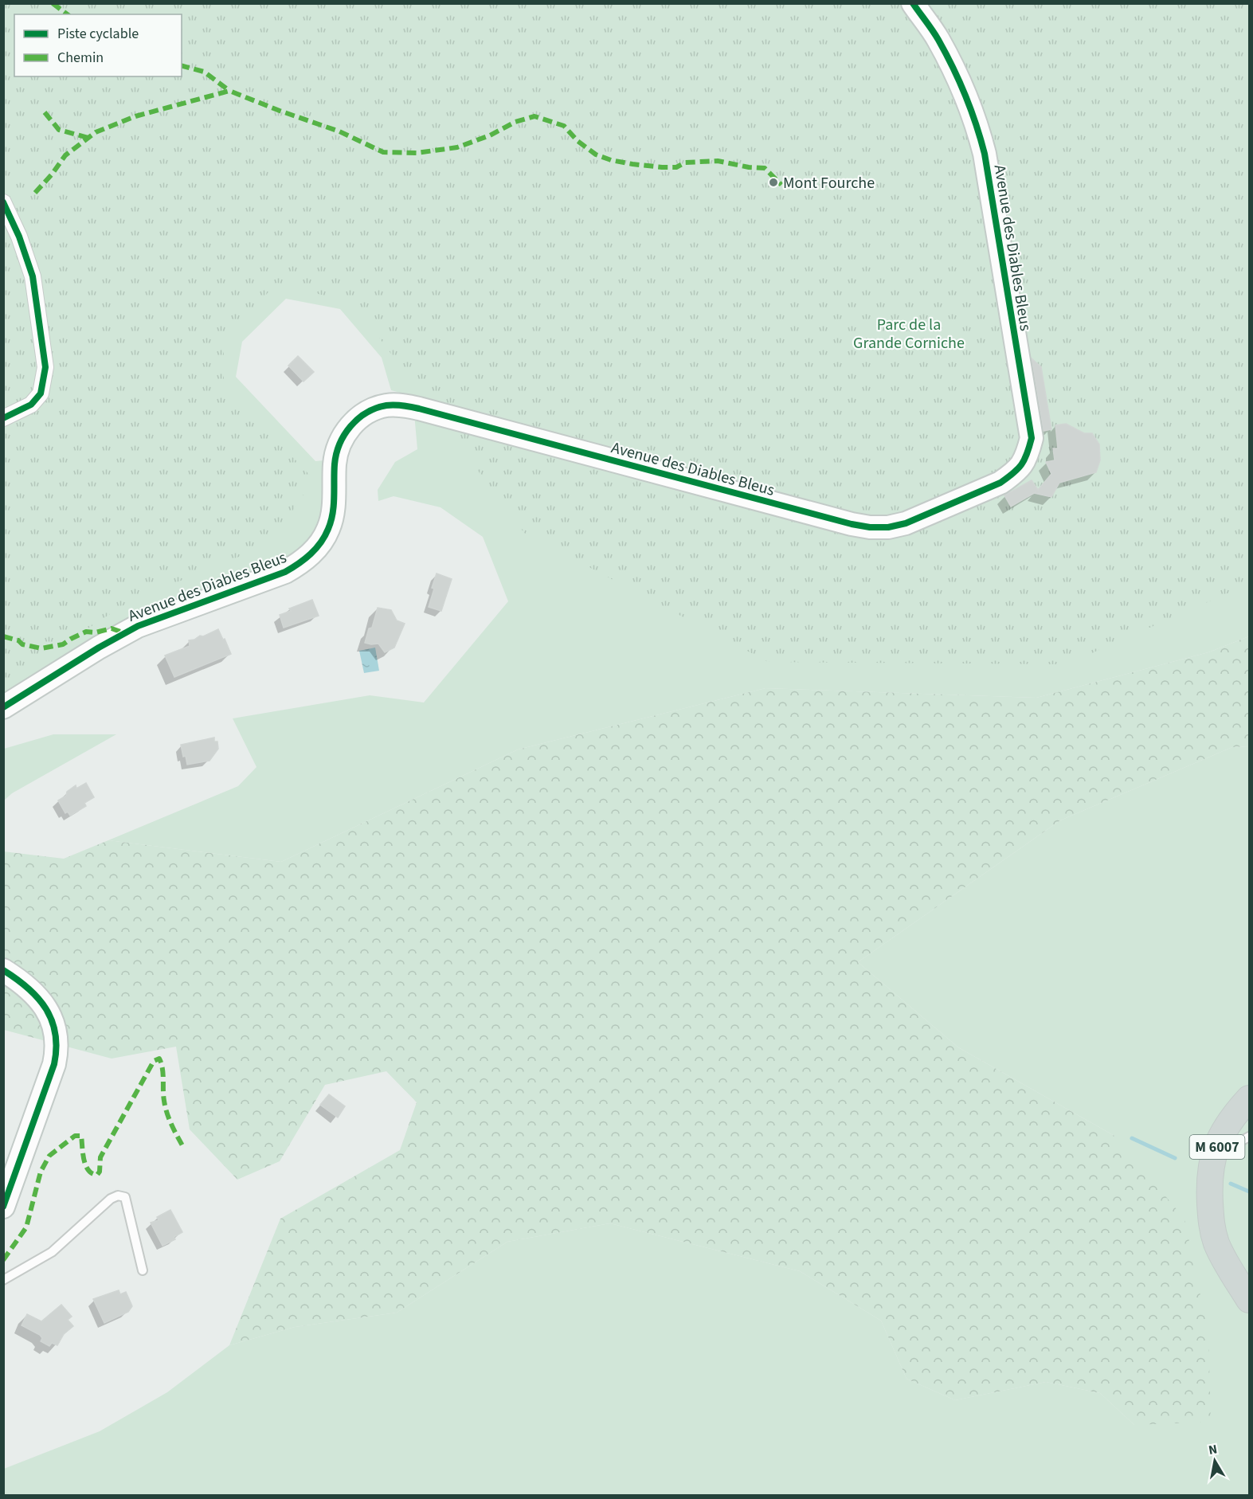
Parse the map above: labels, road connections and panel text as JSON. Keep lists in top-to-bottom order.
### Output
{
  "streets": {
    "main road": ["Avenue des Diables Bleus", "M 6007"]
  },
  "parks": ["Parc de la Grande Corniche"],
  "places": ["Mont Fourche"],
  "legend": ["Piste cyclable", "Chemin"],
  "north": "top"
}
